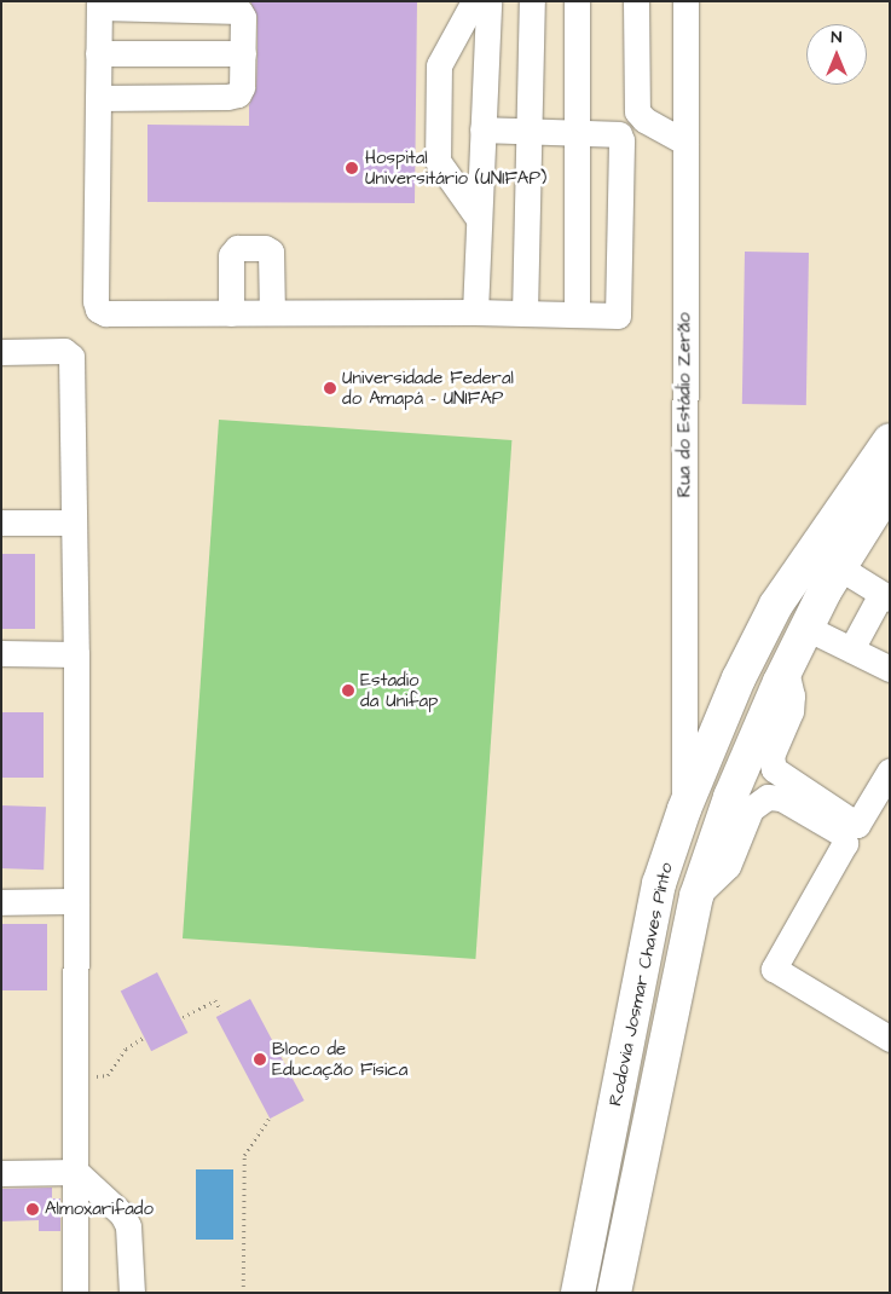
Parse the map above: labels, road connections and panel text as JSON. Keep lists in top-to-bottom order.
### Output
{
  "streets": {
    "main road": ["Rodovia Josmar Chaves Pinto"],
    "street": ["Rua do Estádio Zerão"]
  },
  "crossings": [
    ["Rua do Estádio Zerão", "Rodovia Josmar Chaves Pinto"]
  ],
  "places": [
    "Hospital Universitário (UNIFAP)",
    "Universidade Federal do Amapá - UNIFAP",
    "Estadio da Unifap",
    "Bloco de Educação Física",
    "Almoxarifado"
  ],
  "north": "top"
}
